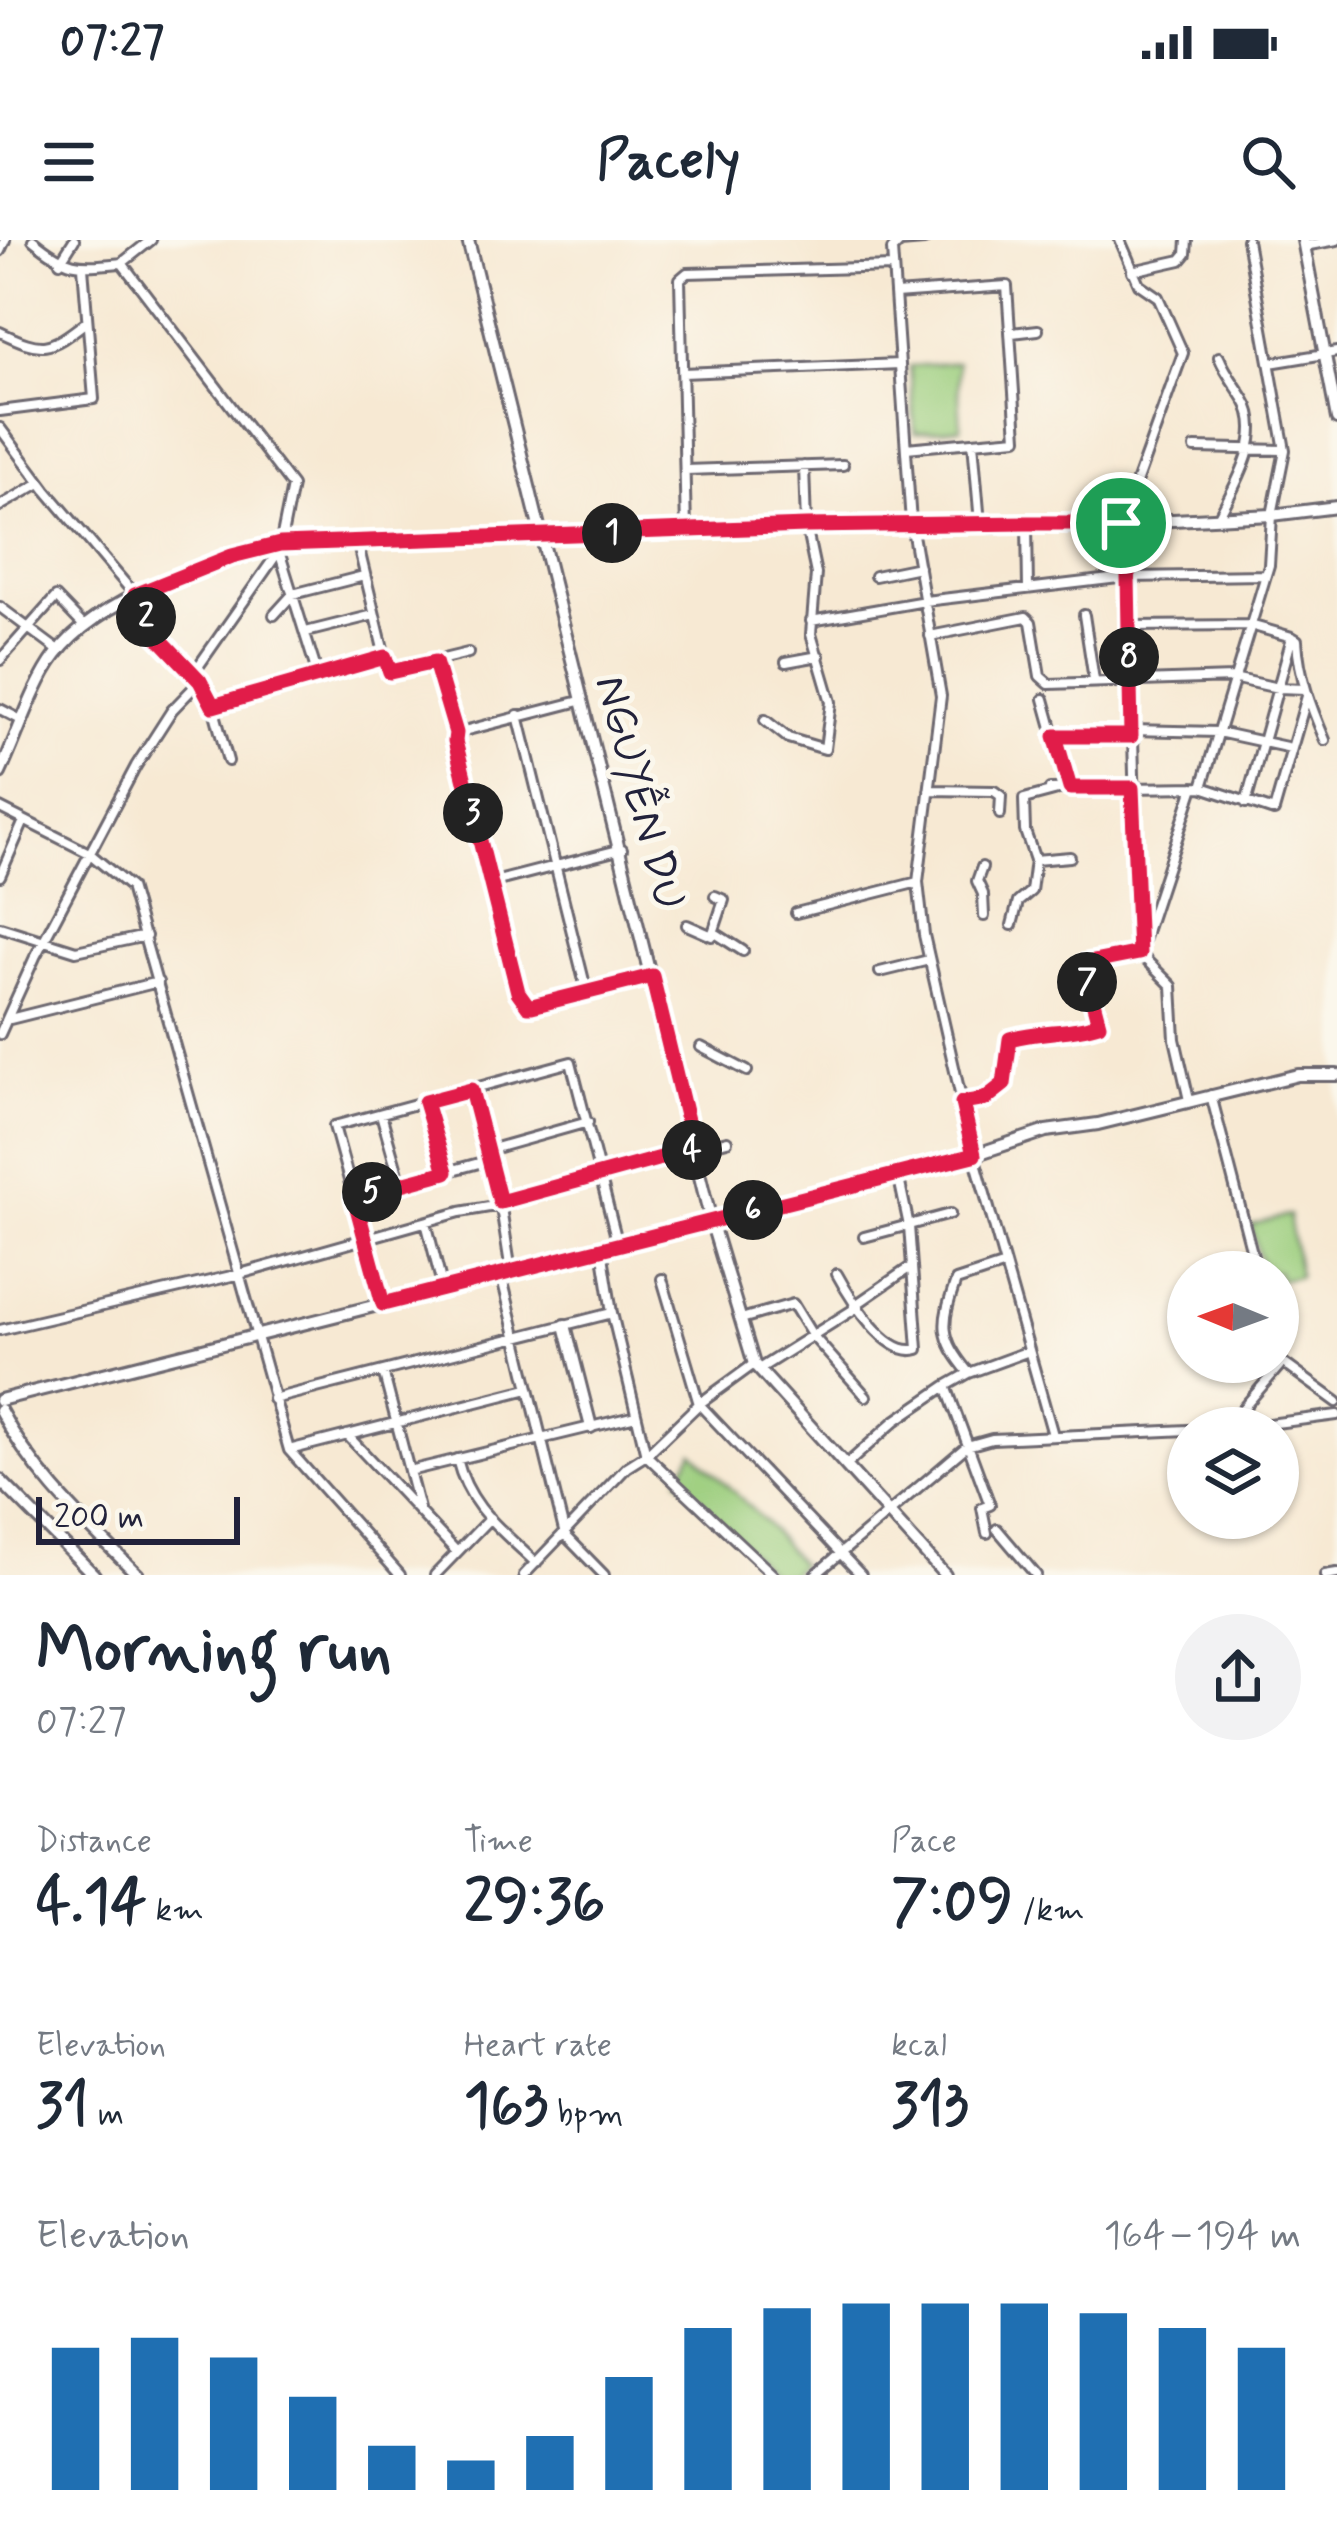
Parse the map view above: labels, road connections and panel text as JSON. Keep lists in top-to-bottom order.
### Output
{
  "streets": {
    "main road": ["NGUYỄN DU"]
  },
  "scale_bar": "200 m",
  "north": "left",
  "page": {
    "status": "07:27",
    "header": "Pacely",
    "pins": [
      "1",
      "2",
      "8",
      "3",
      "7",
      "4",
      "5",
      "6"
    ],
    "scale": "200 m",
    "heading": ["Morning run", "07:27"],
    "stats": [
      ["Distance", "4.14 km"],
      ["Time", "29:36"],
      ["Pace", "7:09 /km"],
      ["Elevation", "31 m"],
      ["Heart rate", "163 bpm"],
      ["kcal", "313"]
    ],
    "chart": ["Elevation", "164–194 m"]
  }
}
